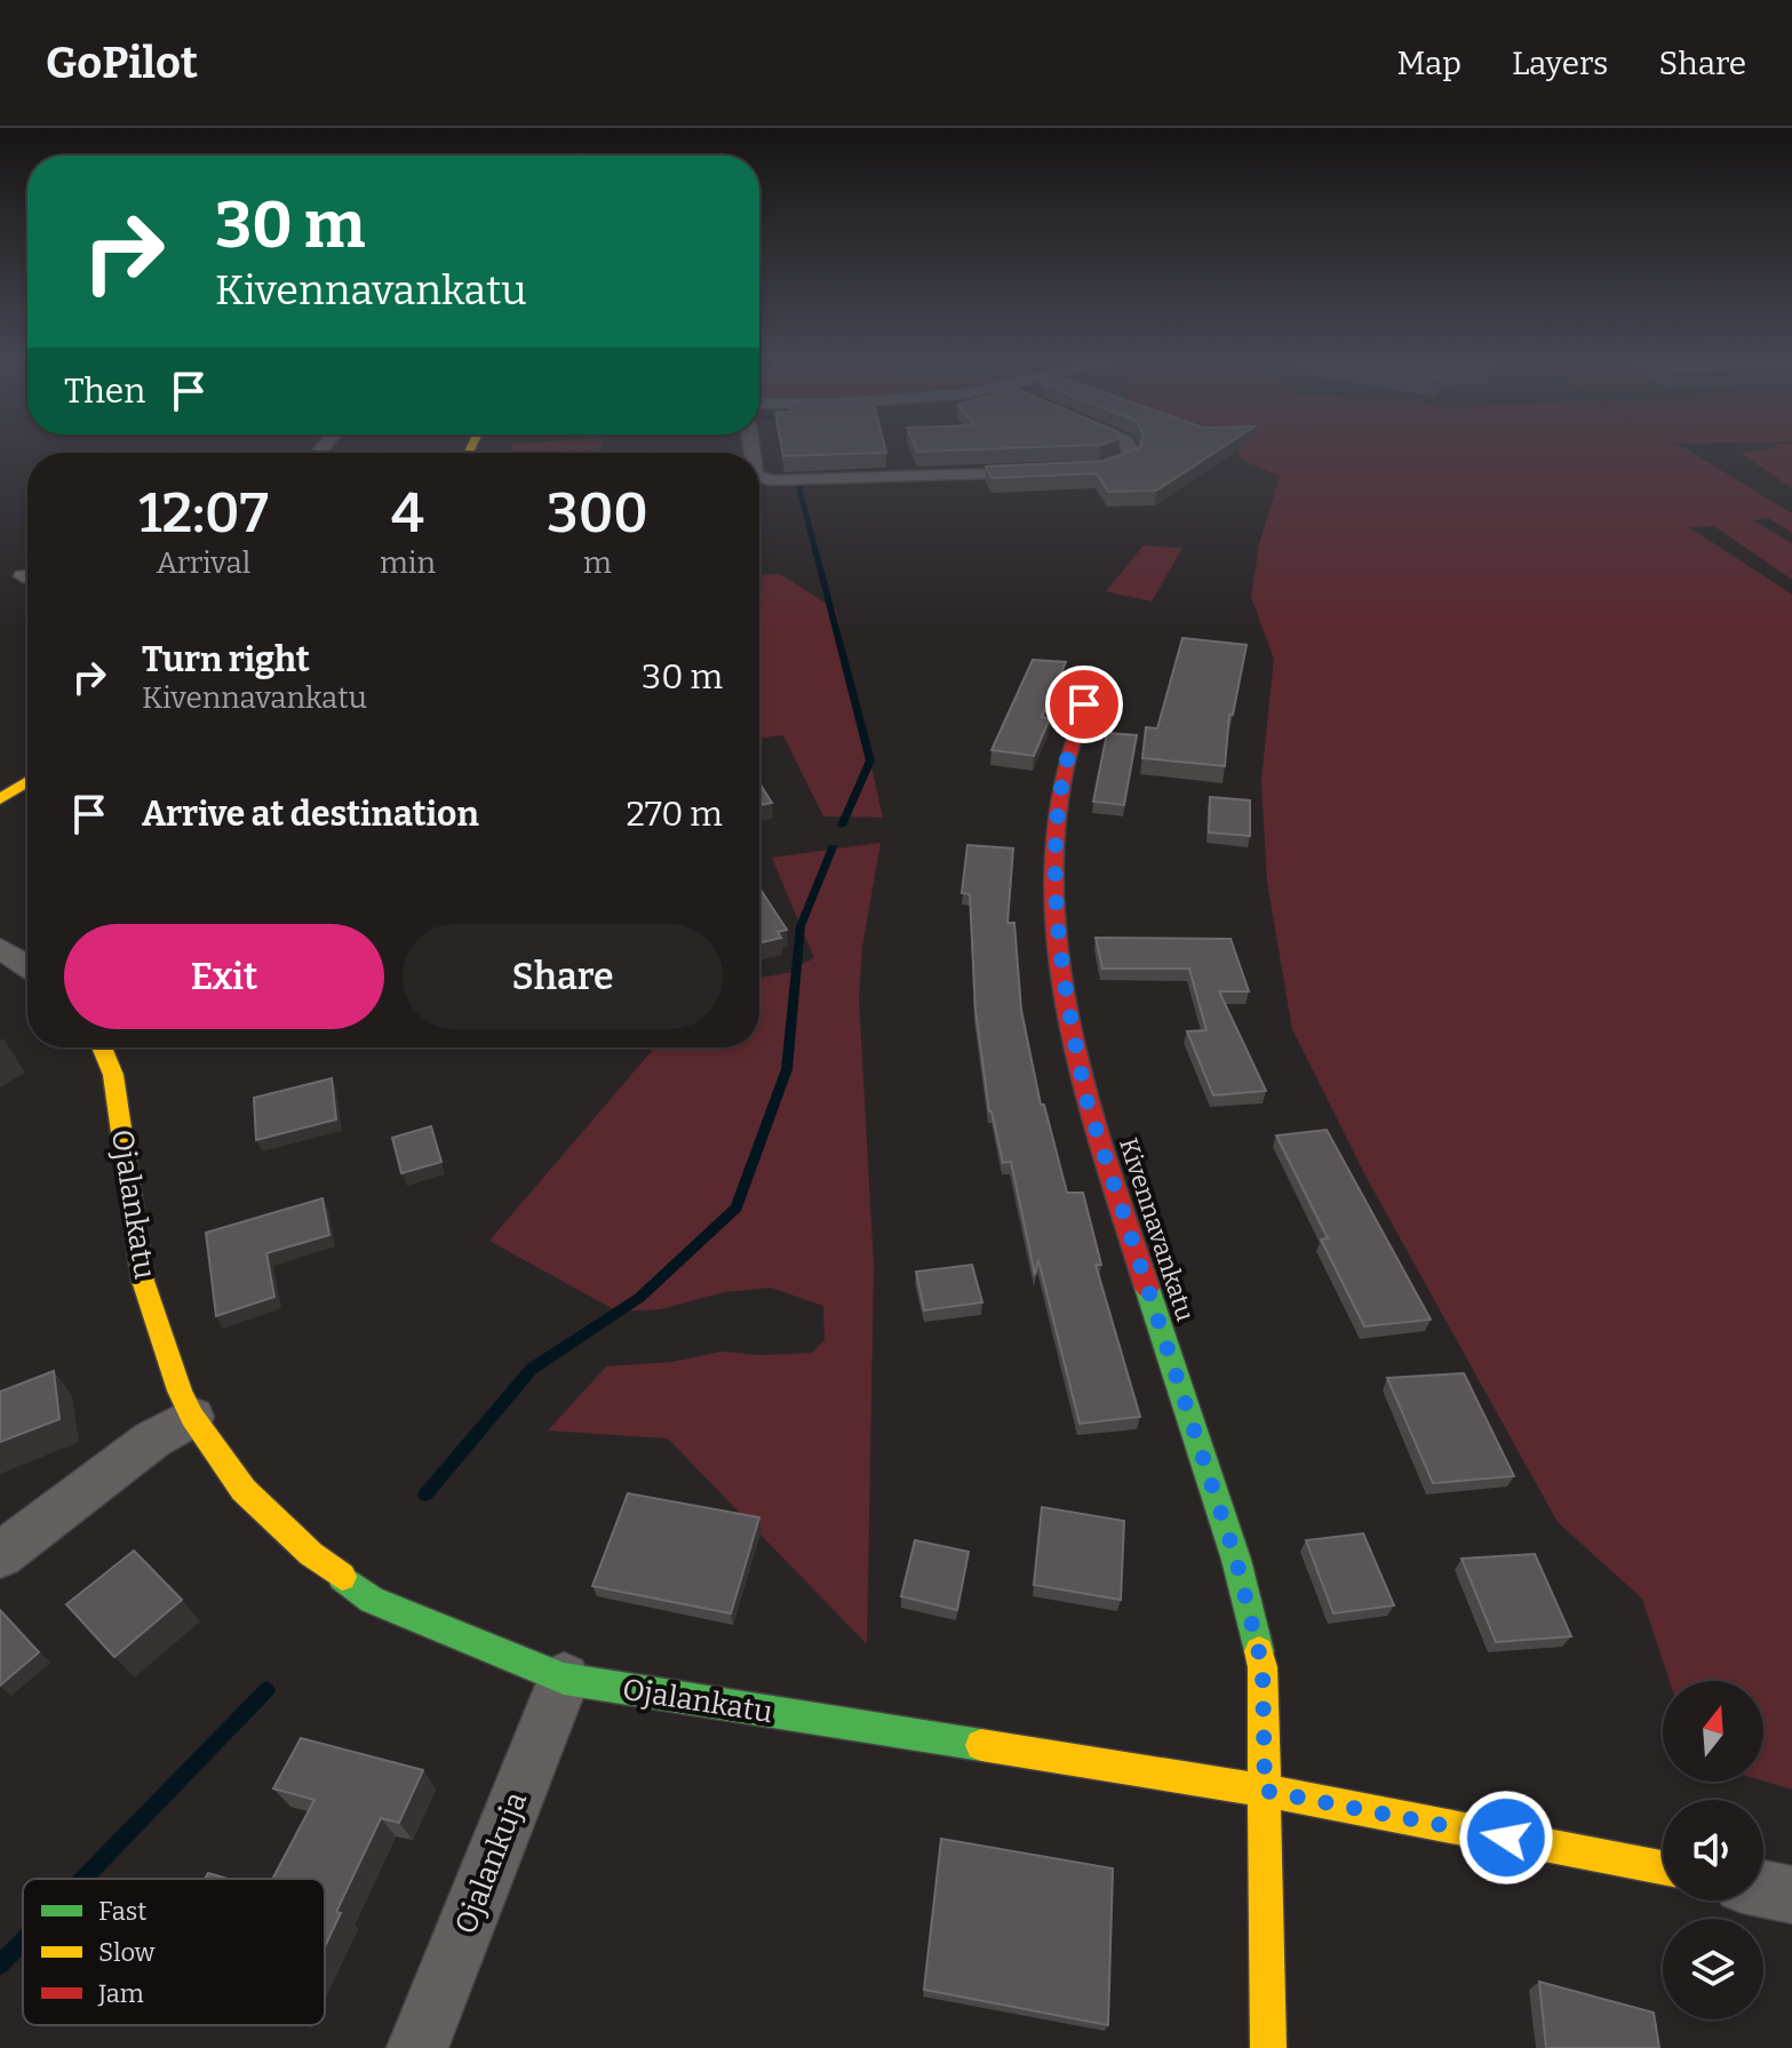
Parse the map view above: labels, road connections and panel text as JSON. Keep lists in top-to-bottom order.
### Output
{
  "streets": {
    "street": ["Ojalankatu", "Kivennavankatu", "Ojalankuja"]
  },
  "crossings": [
    ["Ojalankatu", "Kivennavankatu"],
    ["Ojalankatu", "Ojalankuja"]
  ],
  "legend": ["Fast", "Slow", "Jam"],
  "north": "top",
  "page": {
    "header": "GoPilot",
    "nav": ["Map", "Layers", "Share"],
    "turn": ["30 m", "Kivennavankatu"],
    "then": "Then",
    "eta": [
      "12:07",
      "Arrival",
      "4",
      "min",
      "300",
      "m"
    ],
    "list": [
      {
        "name": "Turn right",
        "note": "Kivennavankatu",
        "value": "30 m"
      },
      {
        "name": "Arrive at destination",
        "value": "270 m"
      }
    ],
    "buttons": ["Exit", "Share"]
  }
}
